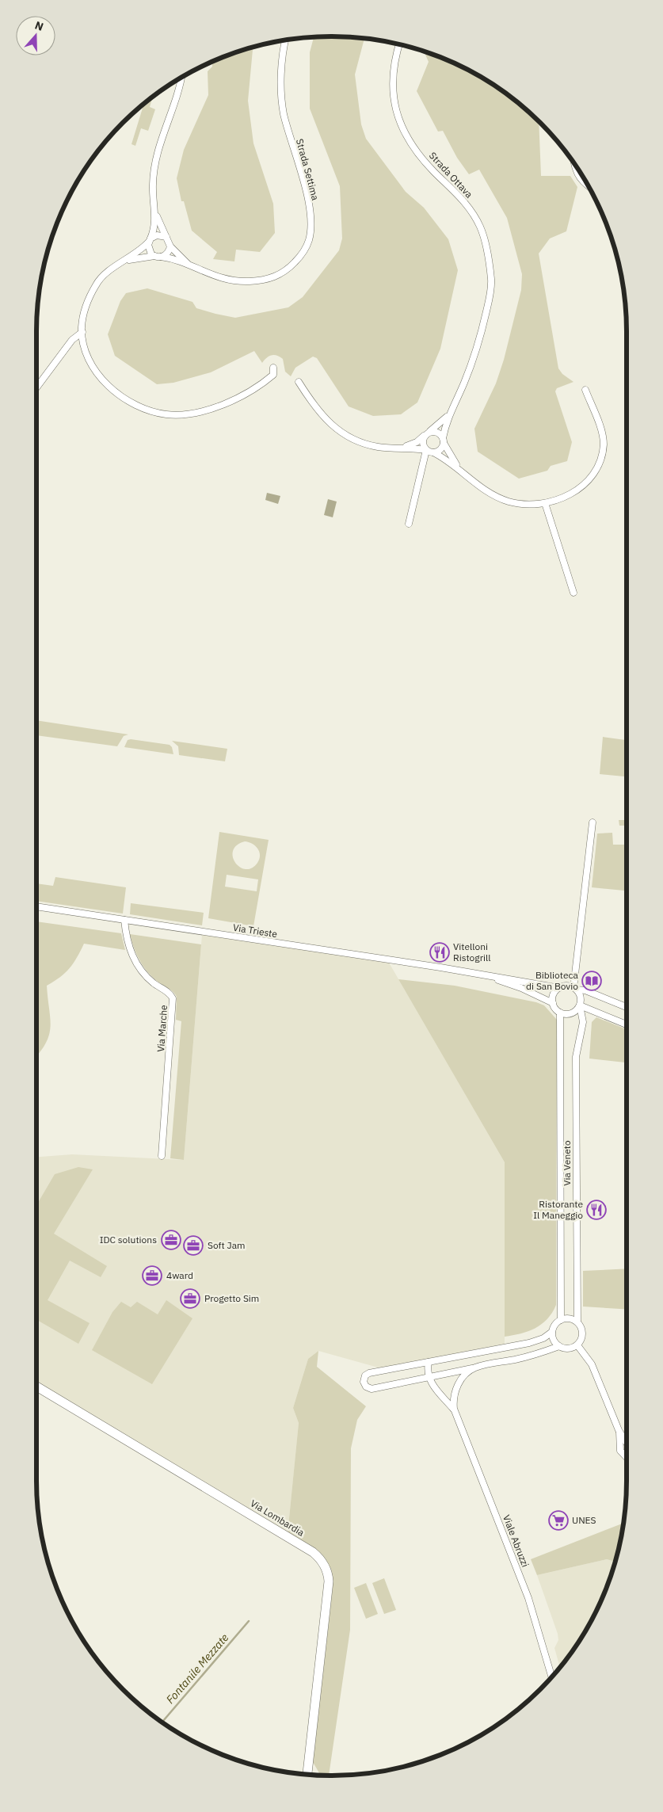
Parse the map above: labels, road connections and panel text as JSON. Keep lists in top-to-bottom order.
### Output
{
  "streets": {
    "street": [
      "Strada Settima",
      "Strada Ottava",
      "Via Trieste",
      "Via Marche",
      "Via Veneto",
      "Via Lombardia",
      "Viale Abruzzi"
    ]
  },
  "crossings": [
    ["Via Trieste", "Via Marche"]
  ],
  "water": ["Fontanile Mezzate"],
  "places": {
    "restaurant": ["Vitelloni Ristogrill", "Ristorante Il Maneggio"],
    "library": ["Biblioteca di San Bovio"],
    "office": [
      "IDC solutions",
      "Soft Jam",
      "4ward",
      "Progetto Sim"
    ],
    "supermarket": ["UNES"]
  },
  "north": "top"
}
